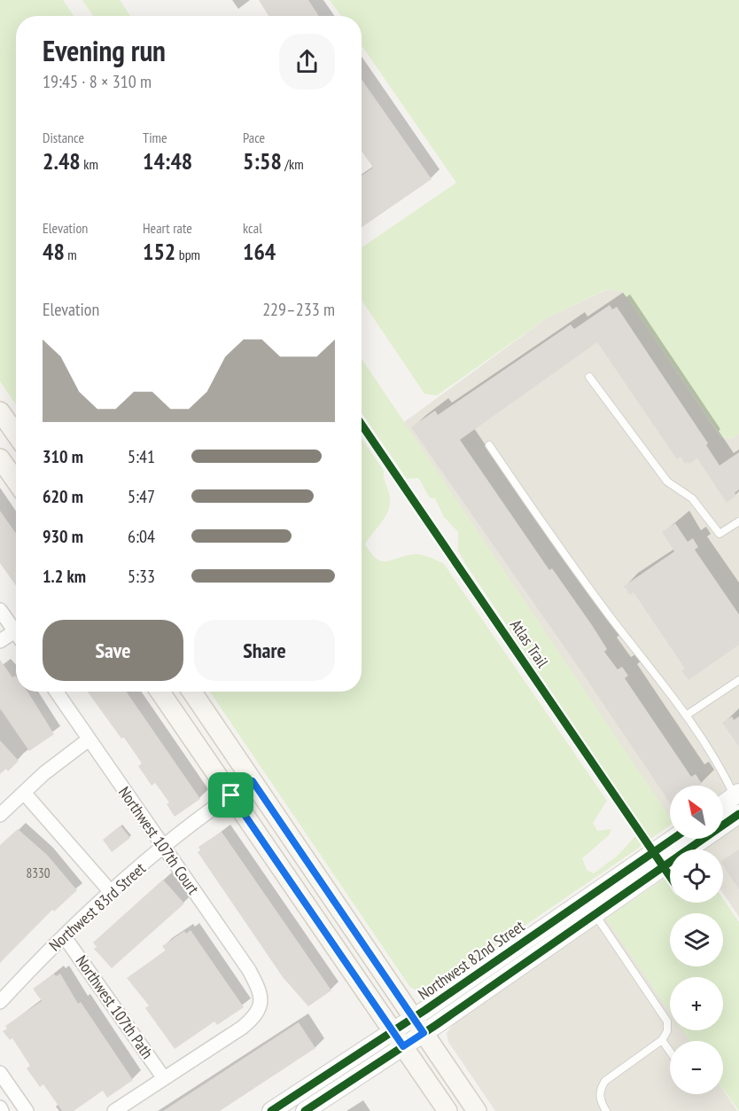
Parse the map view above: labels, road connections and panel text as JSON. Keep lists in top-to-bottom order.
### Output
{
  "streets": {
    "street": [
      "Northwest 107th Court",
      "Northwest 83rd Street",
      "Northwest 82nd Street",
      "Northwest 107th Path"
    ],
    "cycle path": ["Atlas Trail"]
  },
  "crossings": [
    ["Northwest 107th Court", "Northwest 83rd Street"],
    ["Northwest 107th Court", "Northwest 107th Path"],
    ["Northwest 83rd Street", "Northwest 107th Path"]
  ],
  "house_numbers": ["8330"],
  "north": "top left",
  "page": {
    "heading": ["Evening run", "19:45 · 8 × 310 m"],
    "stats": [
      ["Distance", "2.48 km"],
      ["Time", "14:48"],
      ["Pace", "5:58 /km"],
      ["Elevation", "48 m"],
      ["Heart rate", "152 bpm"],
      ["kcal", "164"]
    ],
    "chart": ["Elevation", "229–233 m"],
    "list": [
      {
        "name": "310 m",
        "note": "5:41"
      },
      {
        "name": "620 m",
        "note": "5:47"
      },
      {
        "name": "930 m",
        "note": "6:04"
      },
      {
        "name": "1.2 km",
        "note": "5:33"
      }
    ],
    "buttons": ["Save", "Share"],
    "map_buttons": ["+", "−"]
  }
}
